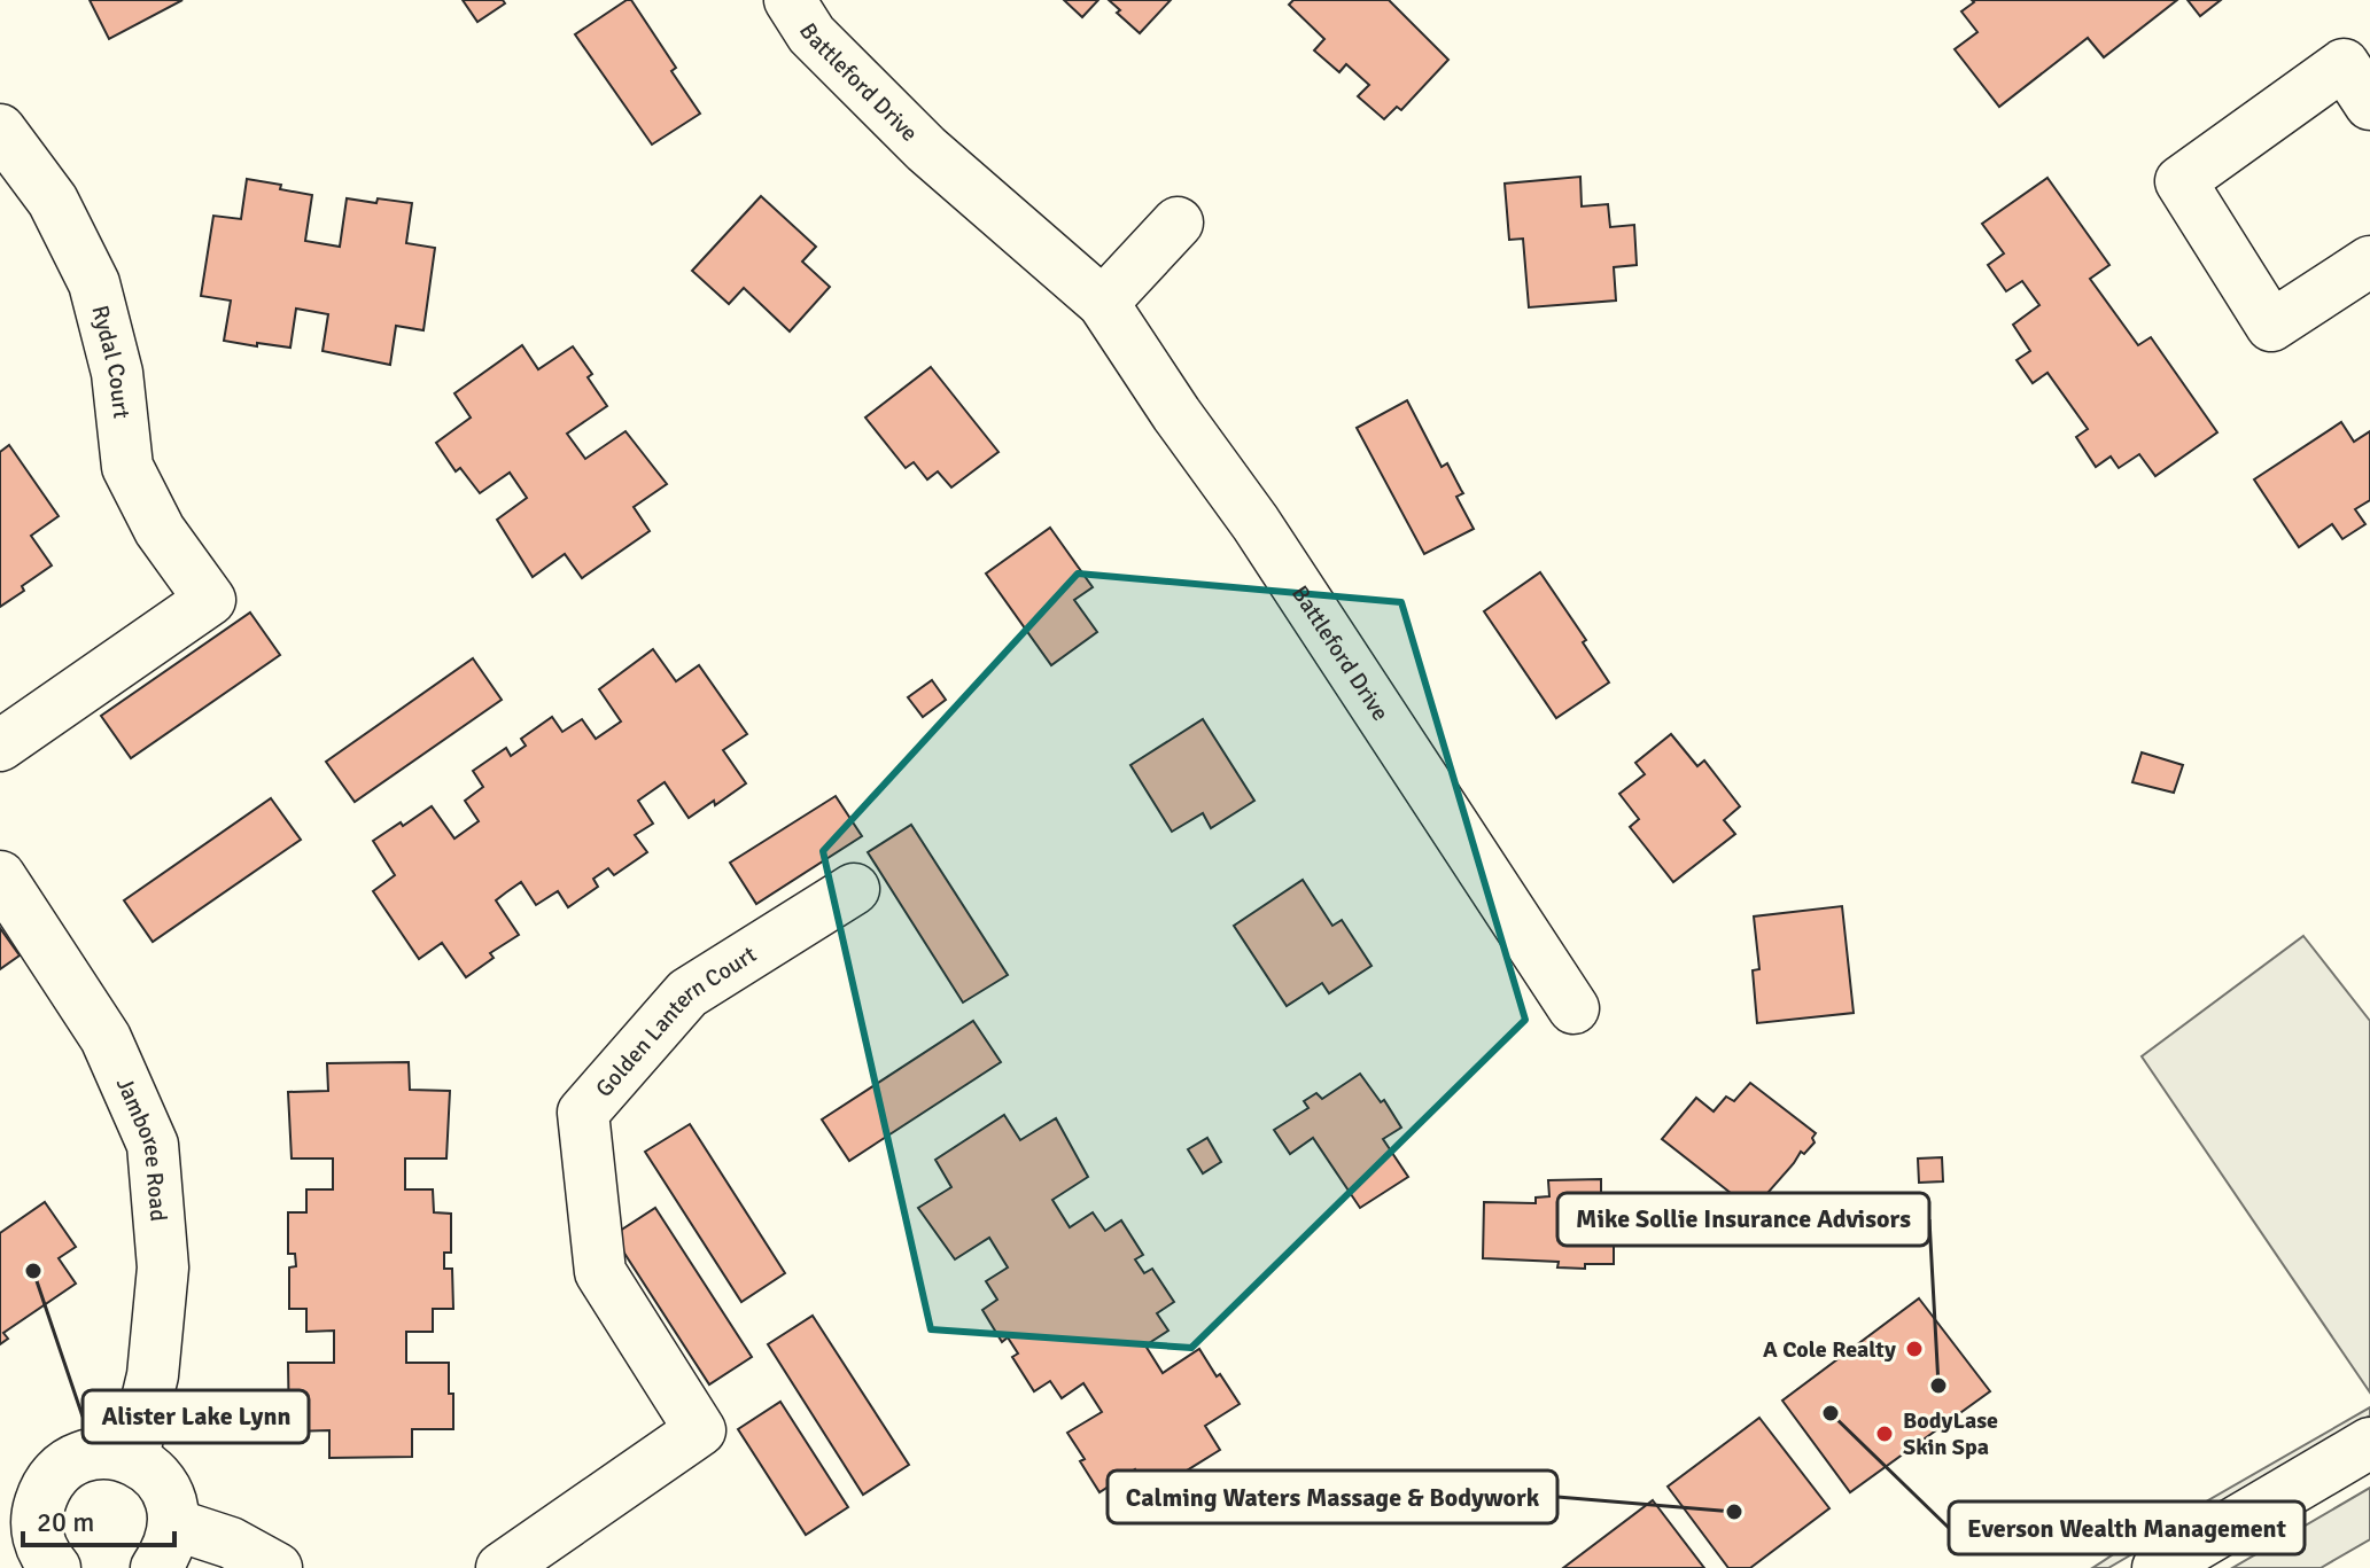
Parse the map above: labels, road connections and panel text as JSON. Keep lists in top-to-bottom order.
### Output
{
  "streets": {
    "street": [
      "Battleford Drive",
      "Rydal Court",
      "Golden Lantern Court",
      "Jamboree Road"
    ]
  },
  "places": [
    "Alister Lake Lynn",
    "A Cole Realty",
    "Mike Sollie Insurance Advisors",
    "Everson Wealth Management",
    "BodyLase Skin Spa",
    "Calming Waters Massage & Bodywork"
  ],
  "scale_bar": "20 m"
}
